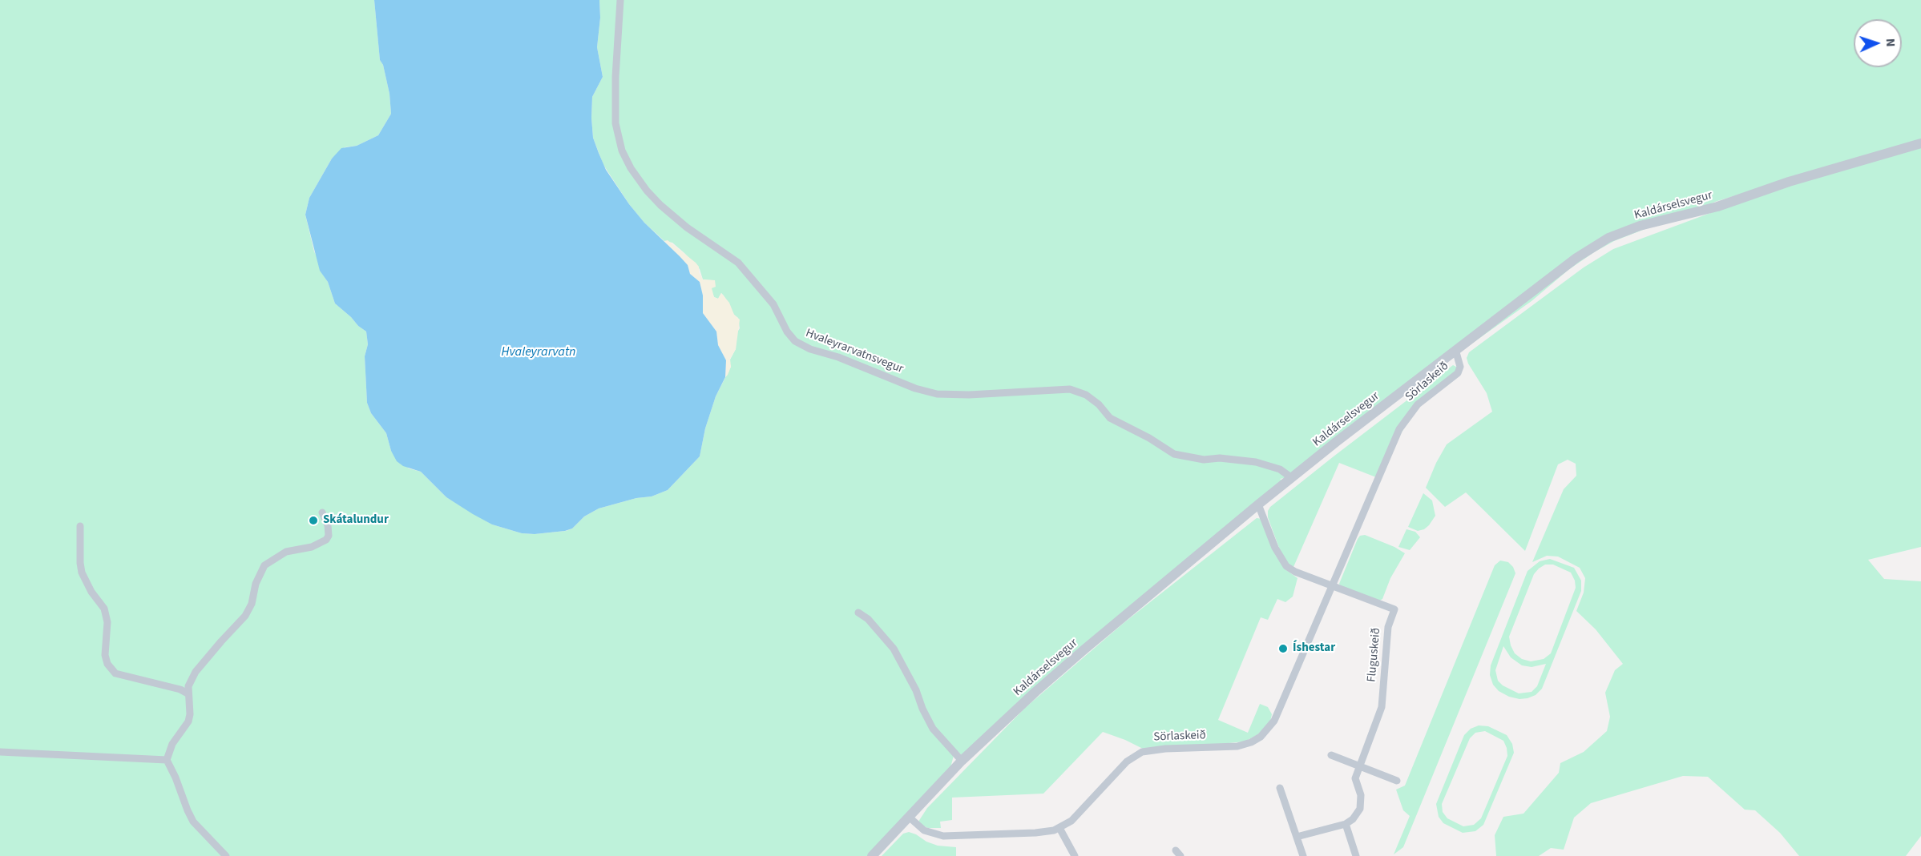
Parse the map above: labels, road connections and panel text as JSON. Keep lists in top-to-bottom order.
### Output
{
  "streets": {
    "street": [
      "Kaldárselsvegur",
      "Hvaleyrarvatnsvegur",
      "Sörlaskeið",
      "Fluguskeið"
    ]
  },
  "crossings": [
    ["Kaldárselsvegur", "Hvaleyrarvatnsvegur"],
    ["Kaldárselsvegur", "Sörlaskeið"],
    ["Sörlaskeið", "Fluguskeið"]
  ],
  "water": ["Hvaleyrarvatn"],
  "places": ["Skátalundur", "Íshestar"],
  "north": "right"
}
